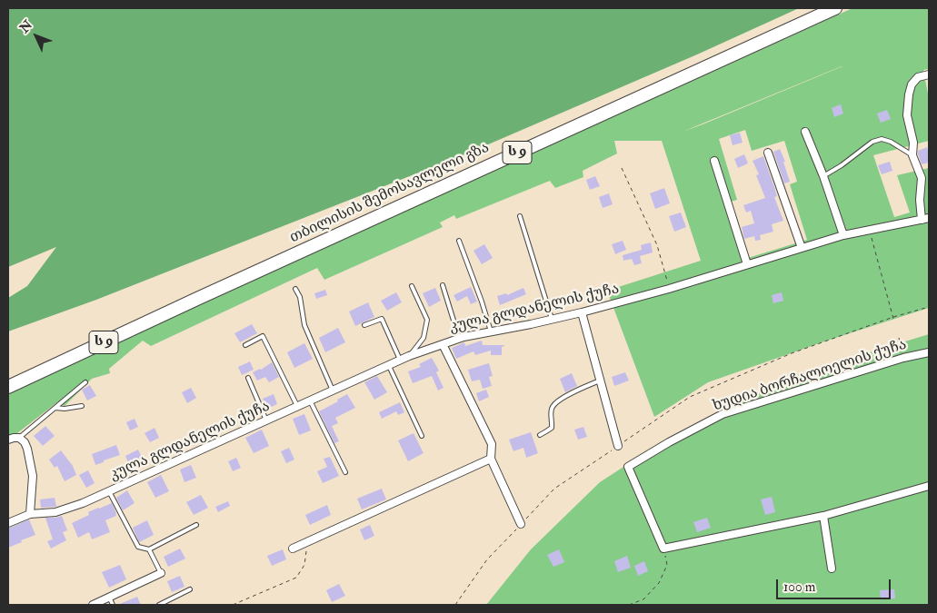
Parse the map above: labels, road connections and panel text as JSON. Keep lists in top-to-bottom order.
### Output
{
  "streets": {
    "highway": ["ს 9", "თბილისის შემოსავლელი გზა"],
    "street": ["კულა გლდანელის ქუჩა", "ხუდია ბორჩალოელის ქუჩა"]
  },
  "scale_bar": "100 m",
  "north": "top left"
}
